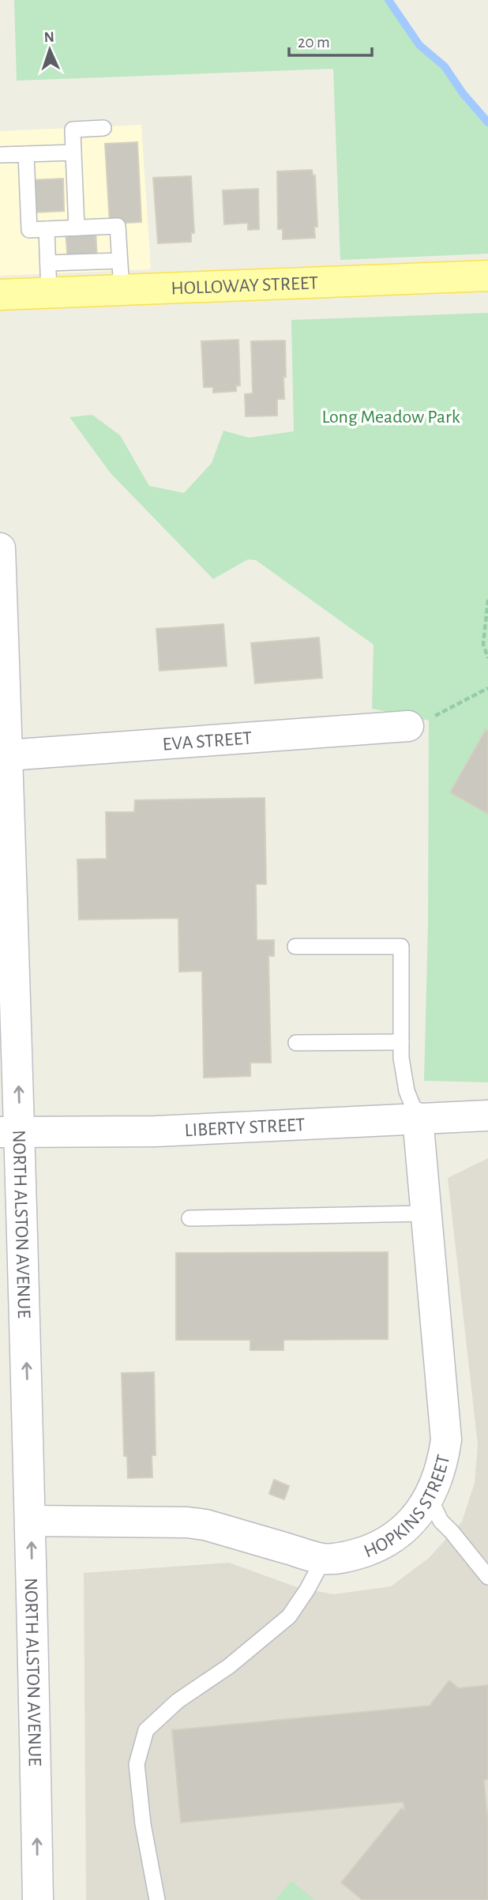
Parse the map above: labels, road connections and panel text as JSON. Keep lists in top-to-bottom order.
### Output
{
  "streets": {
    "main road": ["HOLLOWAY STREET"],
    "street": [
      "EVA STREET",
      "LIBERTY STREET",
      "NORTH ALSTON AVENUE",
      "HOPKINS STREET"
    ]
  },
  "crossings": [
    ["EVA STREET", "NORTH ALSTON AVENUE"],
    ["LIBERTY STREET", "NORTH ALSTON AVENUE"],
    ["LIBERTY STREET", "HOPKINS STREET"],
    ["NORTH ALSTON AVENUE", "HOPKINS STREET"]
  ],
  "one_way": ["NORTH ALSTON AVENUE"],
  "parks": ["Long Meadow Park"],
  "scale_bar": "20 m",
  "north": "top"
}
